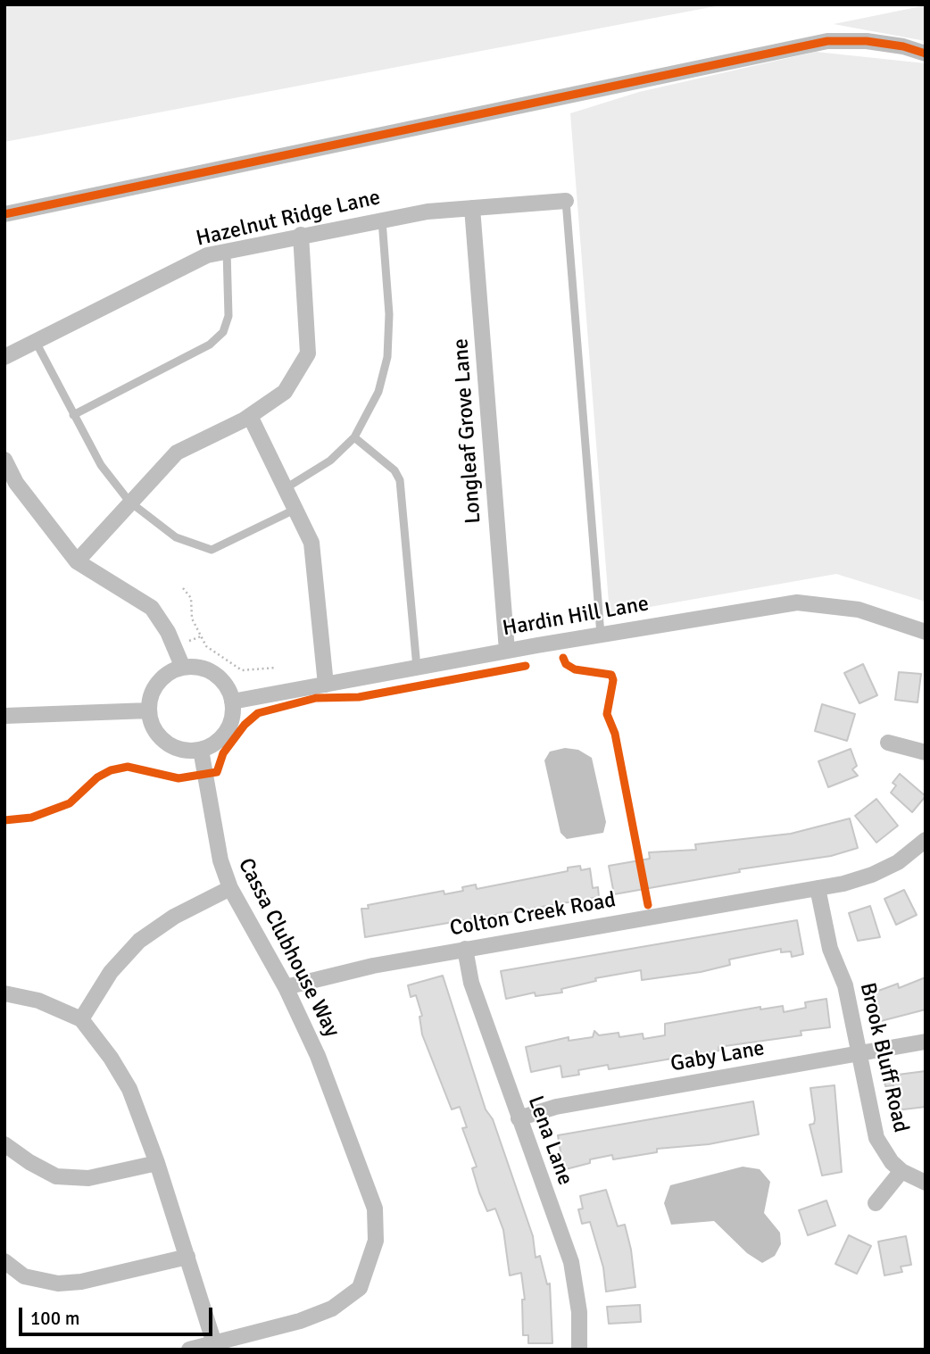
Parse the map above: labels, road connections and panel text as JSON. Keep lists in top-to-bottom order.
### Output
{
  "streets": {
    "street": [
      "Hazelnut Ridge Lane",
      "Longleaf Grove Lane",
      "Hardin Hill Lane",
      "Colton Creek Road",
      "Cassa Clubhouse Way",
      "Gaby Lane",
      "Brook Bluff Road",
      "Lena Lane"
    ]
  },
  "crossings": [
    ["Hazelnut Ridge Lane", "Longleaf Grove Lane"],
    ["Longleaf Grove Lane", "Hardin Hill Lane"],
    ["Hardin Hill Lane", "Cassa Clubhouse Way"],
    ["Colton Creek Road", "Cassa Clubhouse Way"],
    ["Colton Creek Road", "Brook Bluff Road"],
    ["Colton Creek Road", "Lena Lane"],
    ["Gaby Lane", "Brook Bluff Road"],
    ["Gaby Lane", "Lena Lane"]
  ],
  "scale_bar": "100 m"
}
